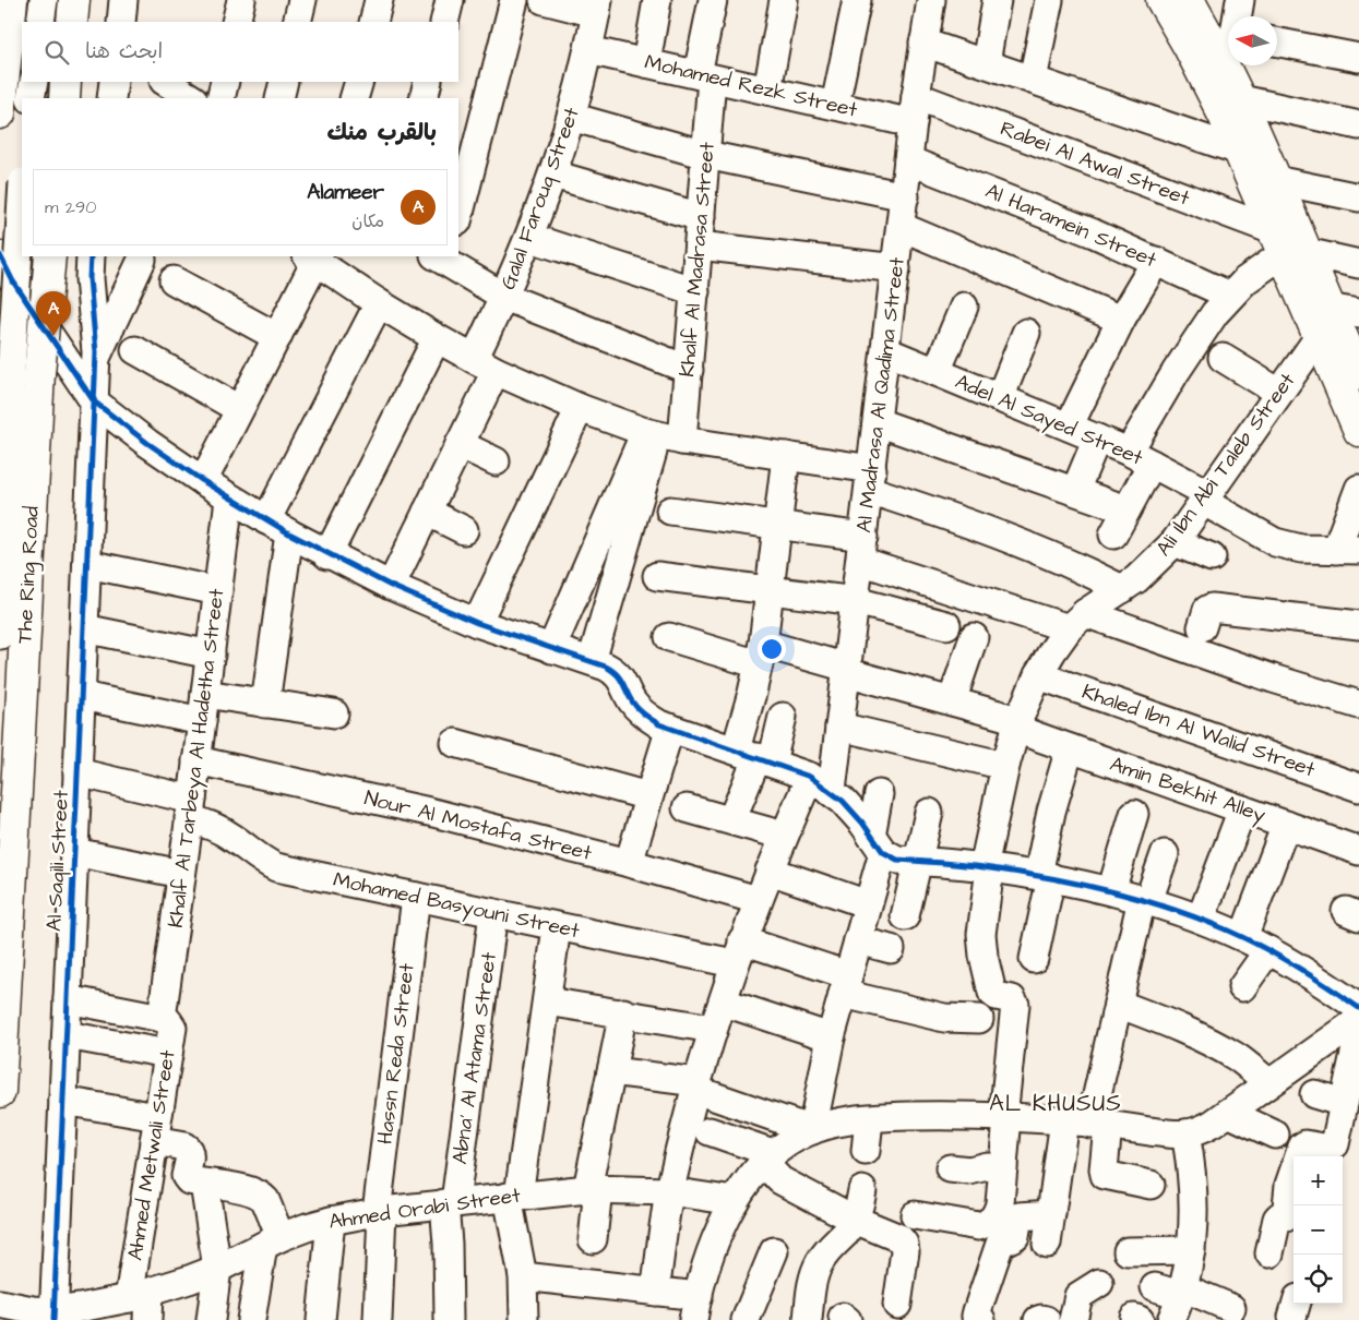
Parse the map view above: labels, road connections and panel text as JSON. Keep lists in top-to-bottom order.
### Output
{
  "streets": {
    "main road": ["The Ring Road"],
    "street": [
      "Mohamed Rezk Street",
      "Rabei Al Awal Street",
      "Galal Farouq Street",
      "Al Haramein Street",
      "Khalf Al Madrasa Street",
      "Al Madrasa Al Qadima Street",
      "Adel Al Sayed Street",
      "Ali Ibn Abi Taleb Street",
      "Khaled Ibn Al Walid Street",
      "Khalf Al Tarbeya Al Hadetha Street",
      "Amin Bekhit Alley",
      "Nour Al Mostafa Street",
      "Al Saqili Street",
      "Mohamed Basyouni Street",
      "Hassn Reda Street",
      "Abna' Al Atama Street",
      "Ahmed Metwali Street",
      "Ahmed Orabi Street"
    ]
  },
  "crossings": [
    ["Mohamed Rezk Street", "Galal Farouq Street"],
    ["Mohamed Rezk Street", "Khalf Al Madrasa Street"],
    ["Mohamed Rezk Street", "Al Madrasa Al Qadima Street"],
    ["Rabei Al Awal Street", "Al Madrasa Al Qadima Street"],
    ["Al Haramein Street", "Al Madrasa Al Qadima Street"],
    ["Al Madrasa Al Qadima Street", "Adel Al Sayed Street"],
    ["Al Madrasa Al Qadima Street", "Amin Bekhit Alley"],
    ["Al Madrasa Al Qadima Street", "Nour Al Mostafa Street"],
    ["Al Madrasa Al Qadima Street", "Mohamed Basyouni Street"],
    ["Al Madrasa Al Qadima Street", "Ahmed Orabi Street"],
    ["Adel Al Sayed Street", "Ali Ibn Abi Taleb Street"],
    ["Ali Ibn Abi Taleb Street", "Khaled Ibn Al Walid Street"],
    ["Ali Ibn Abi Taleb Street", "Amin Bekhit Alley"],
    ["Khalf Al Tarbeya Al Hadetha Street", "Nour Al Mostafa Street"],
    ["Khalf Al Tarbeya Al Hadetha Street", "Mohamed Basyouni Street"],
    ["Khalf Al Tarbeya Al Hadetha Street", "Ahmed Metwali Street"],
    ["Al Saqili Street", "Mohamed Basyouni Street"],
    ["Al Saqili Street", "Ahmed Orabi Street"],
    ["Mohamed Basyouni Street", "Hassn Reda Street"],
    ["Mohamed Basyouni Street", "Abna' Al Atama Street"],
    ["Hassn Reda Street", "Ahmed Orabi Street"],
    ["Abna' Al Atama Street", "Ahmed Orabi Street"],
    ["Ahmed Metwali Street", "Ahmed Orabi Street"]
  ],
  "districts": ["AL KHUSUS"],
  "north": "left",
  "page": {
    "search": "ابحث هنا",
    "heading": "بالقرب منك",
    "list": [
      {
        "mark": "A",
        "name": "Alameer",
        "note": "مكان",
        "value": "290 m"
      }
    ],
    "pins": "A",
    "map_buttons": ["+", "−"]
  }
}
